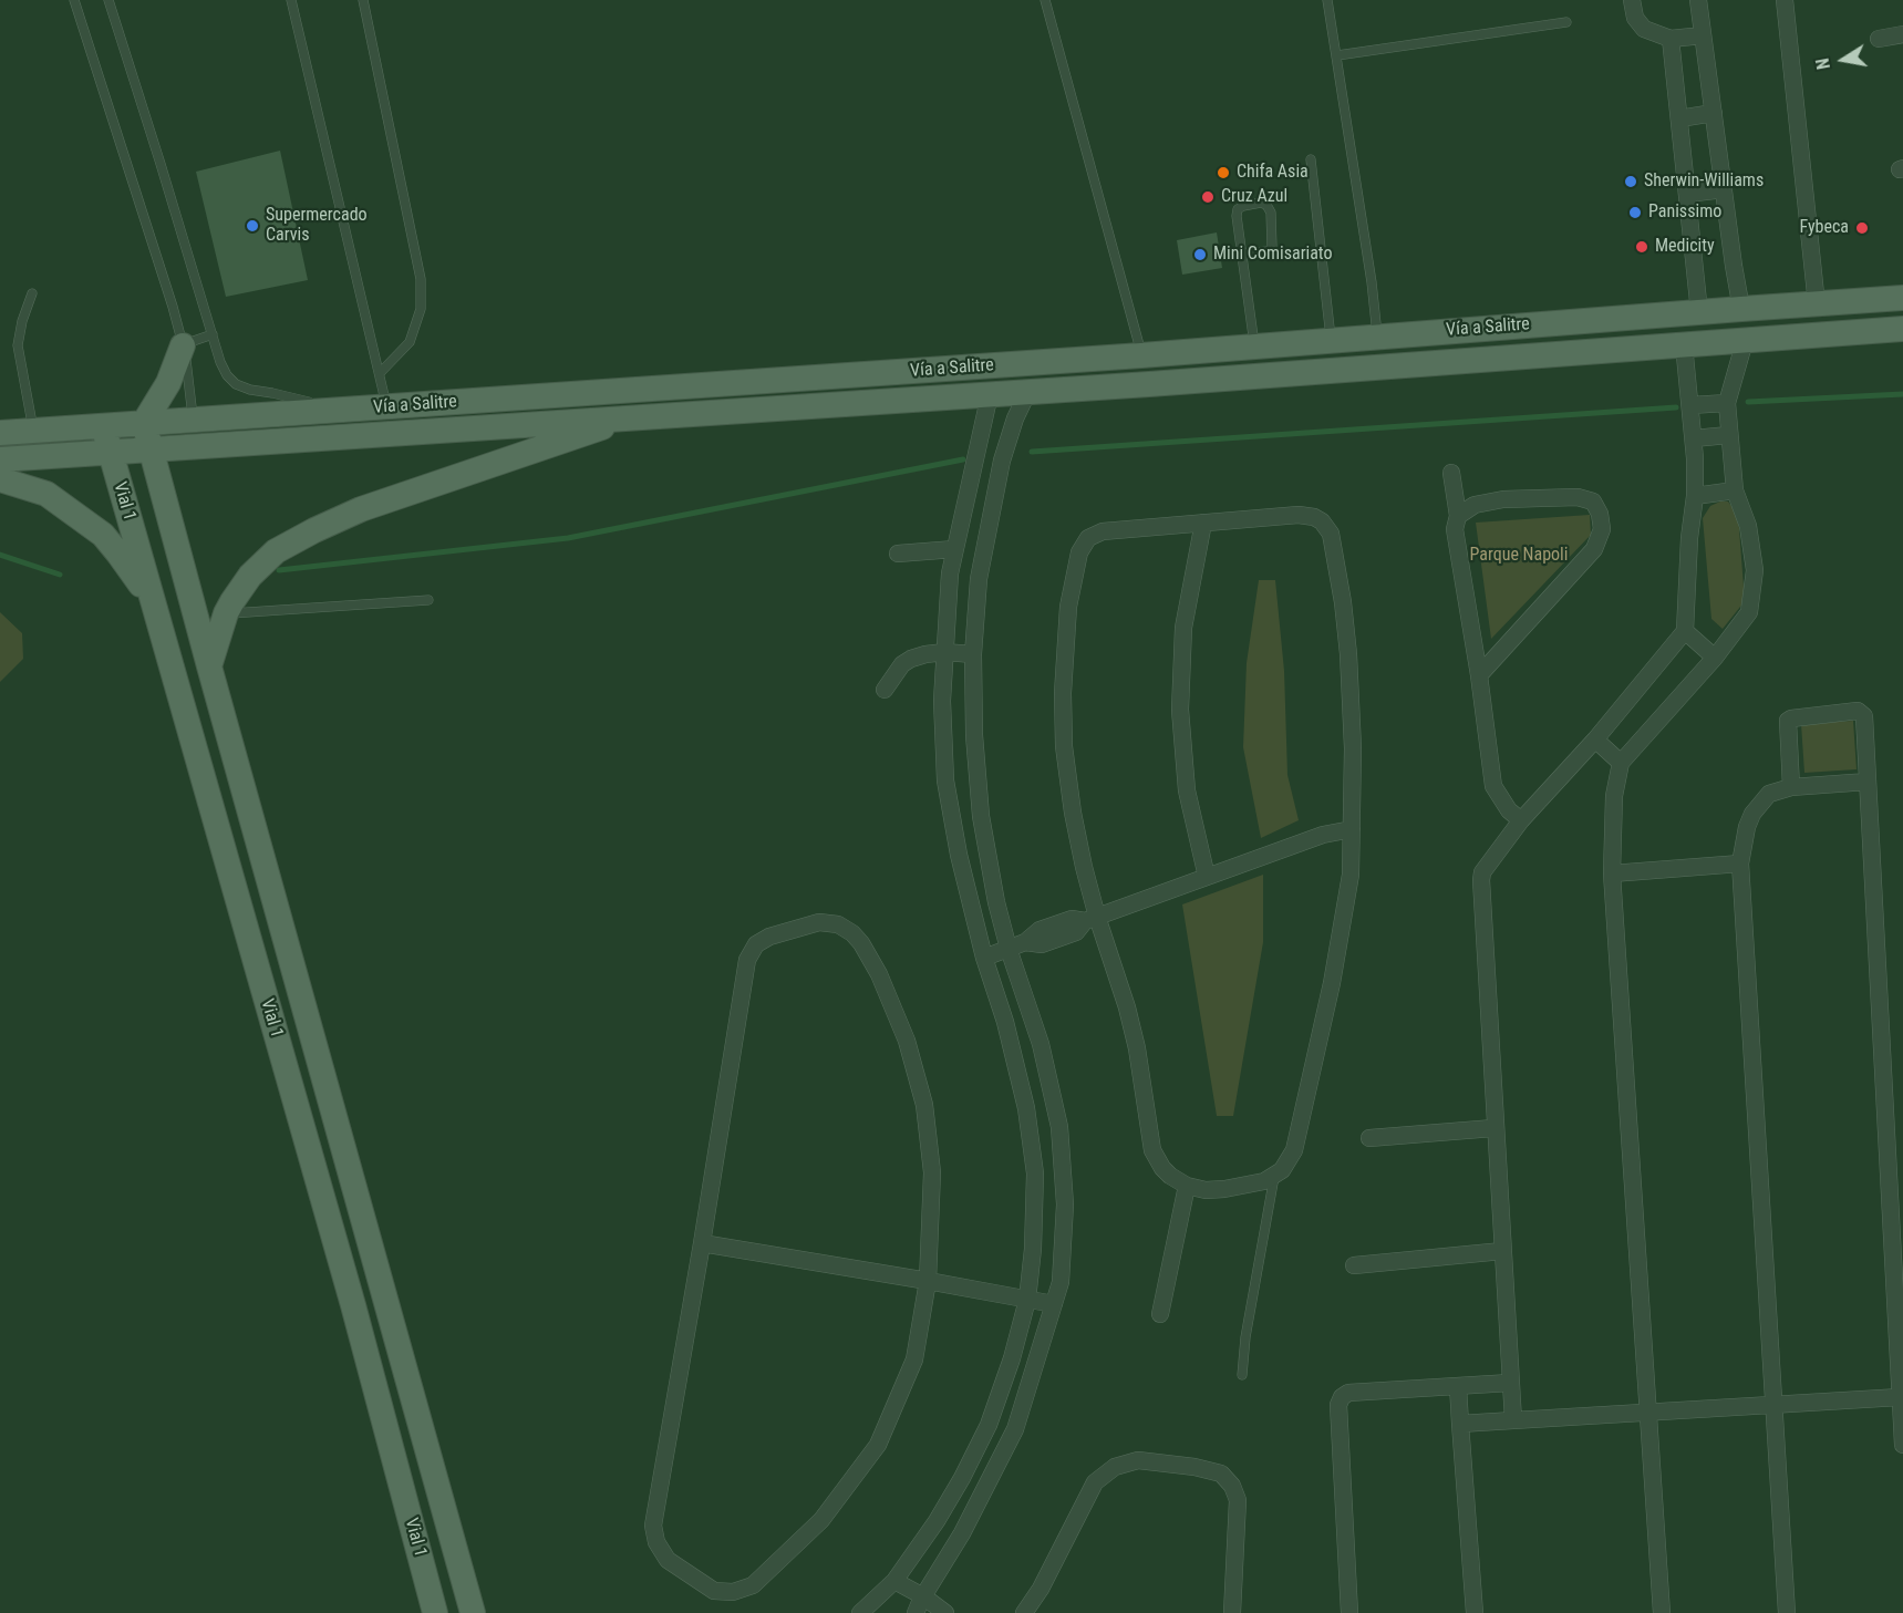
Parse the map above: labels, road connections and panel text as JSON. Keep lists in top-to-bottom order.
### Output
{
  "streets": {
    "main road": ["Vía a Salitre", "Vial 1"]
  },
  "crossings": [
    ["Vía a Salitre", "Vial 1"]
  ],
  "parks": ["Parque Napoli"],
  "places": [
    "Chifa Asia",
    "Sherwin-Williams",
    "Cruz Azul",
    "Panissimo",
    "Supermercado Carvis",
    "Fybeca",
    "Medicity",
    "Mini Comisariato"
  ],
  "north": "left"
}
